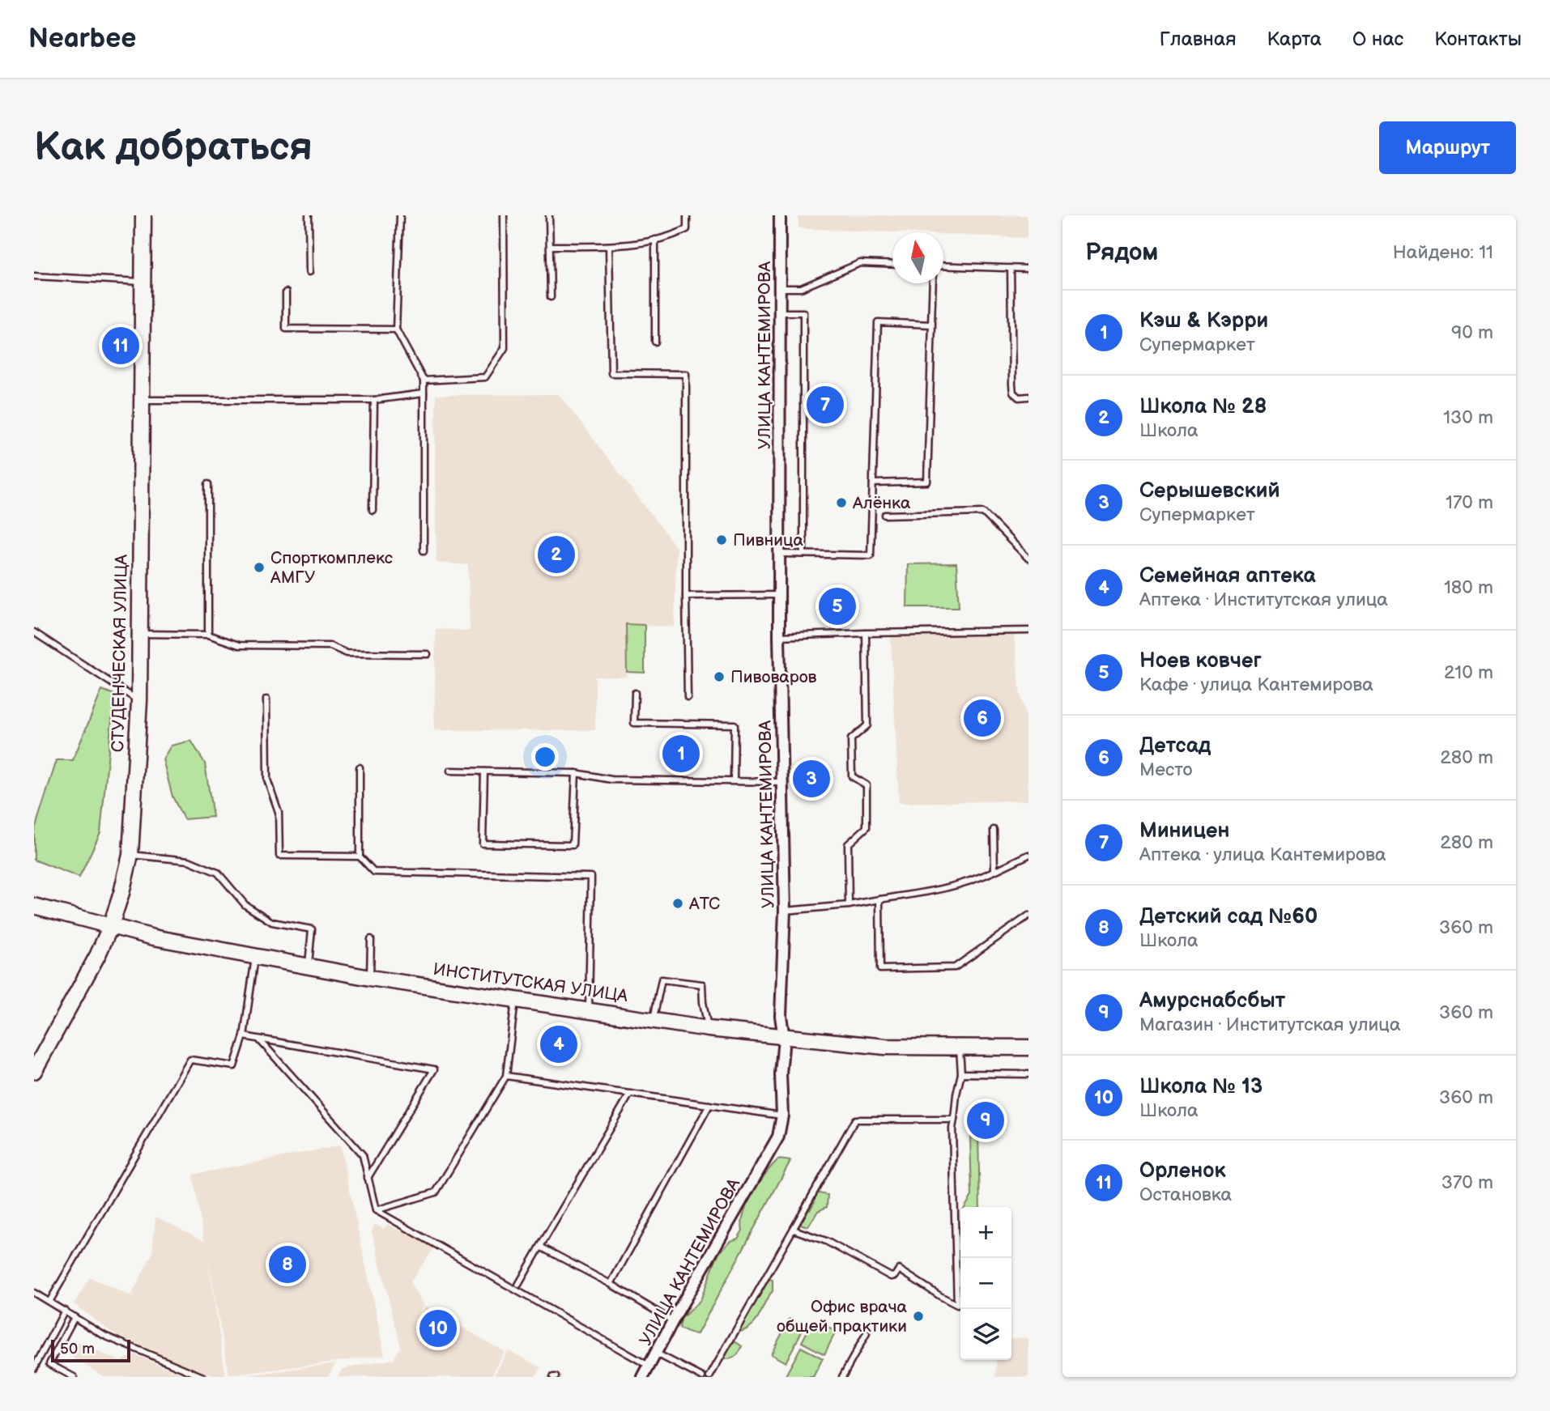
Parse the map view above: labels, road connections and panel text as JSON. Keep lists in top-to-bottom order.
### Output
{
  "streets": {
    "main road": ["СТУДЕНЧЕСКАЯ УЛИЦА", "ИНСТИТУТСКАЯ УЛИЦА"],
    "street": ["УЛИЦА КАНТЕМИРОВА"]
  },
  "crossings": [
    ["УЛИЦА КАНТЕМИРОВА", "ИНСТИТУТСКАЯ УЛИЦА"],
    ["СТУДЕНЧЕСКАЯ УЛИЦА", "ИНСТИТУТСКАЯ УЛИЦА"]
  ],
  "places": [
    "Алёнка",
    "Пивница",
    "Спорткомплекс АМГУ",
    "Пивоваров",
    "АТС",
    "Офис врача общей практики"
  ],
  "scale_bar": "50 m",
  "north": "top",
  "page": {
    "header": "Nearbee",
    "nav": [
      "Главная",
      "Карта",
      "О нас",
      "Контакты"
    ],
    "buttons": "Маршрут",
    "title": "Как добраться",
    "heading": ["Рядом", "Найдено: 11"],
    "list": [
      {
        "mark": "1",
        "name": "Кэш & Кэрри",
        "note": "Супермаркет",
        "value": "90 m"
      },
      {
        "mark": "2",
        "name": "Школа № 28",
        "note": "Школа",
        "value": "130 m"
      },
      {
        "mark": "3",
        "name": "Серышевский",
        "note": "Супермаркет",
        "value": "170 m"
      },
      {
        "mark": "4",
        "name": "Семейная аптека",
        "note": "Аптека · Институтская улица",
        "value": "180 m"
      },
      {
        "mark": "5",
        "name": "Ноев ковчег",
        "note": "Кафе · улица Кантемирова",
        "value": "210 m"
      },
      {
        "mark": "6",
        "name": "Детсад",
        "note": "Место",
        "value": "280 m"
      },
      {
        "mark": "7",
        "name": "Миницен",
        "note": "Аптека · улица Кантемирова",
        "value": "280 m"
      },
      {
        "mark": "8",
        "name": "Детский сад №60",
        "note": "Школа",
        "value": "360 m"
      },
      {
        "mark": "9",
        "name": "Амурснабсбыт",
        "note": "Магазин · Институтская улица",
        "value": "360 m"
      },
      {
        "mark": "10",
        "name": "Школа № 13",
        "note": "Школа",
        "value": "360 m"
      },
      {
        "mark": "11",
        "name": "Орленок",
        "note": "Остановка",
        "value": "370 m"
      }
    ],
    "pins": [
      "11",
      "7",
      "2",
      "5",
      "6",
      "1",
      "3",
      "4",
      "9",
      "8",
      "10"
    ],
    "map_buttons": ["+", "−"],
    "scale": "50 m"
  }
}
